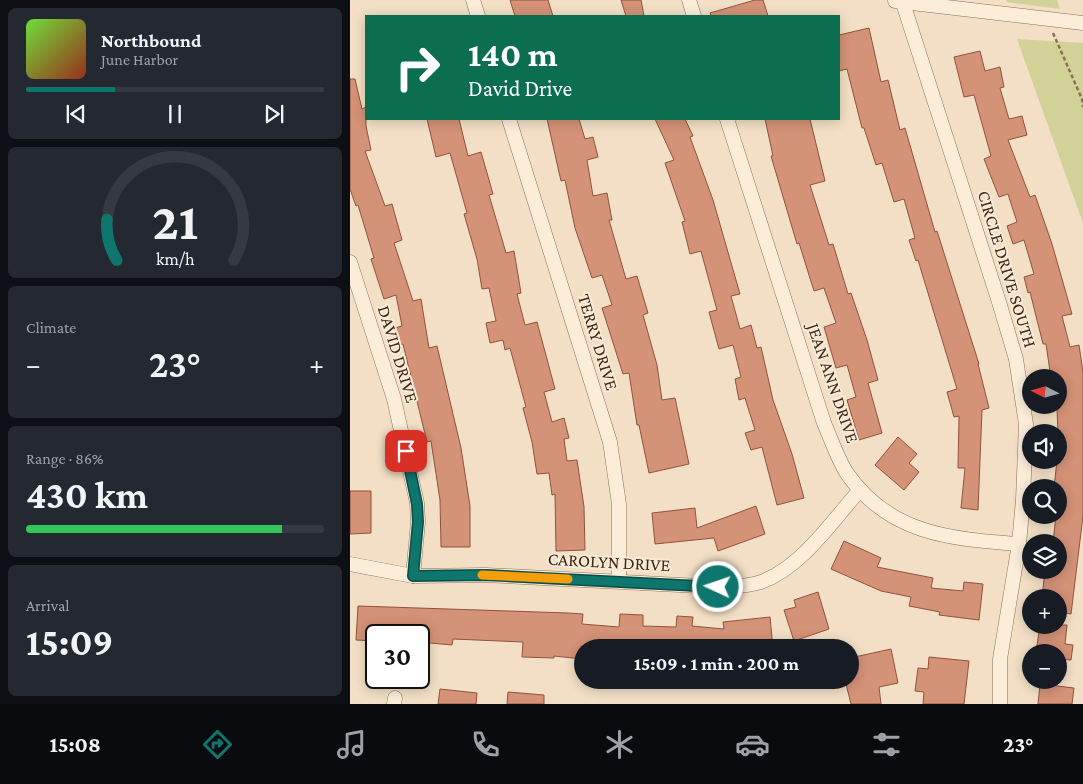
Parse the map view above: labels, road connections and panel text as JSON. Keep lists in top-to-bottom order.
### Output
{
  "streets": {
    "street": [
      "CIRCLE DRIVE SOUTH",
      "TERRY DRIVE",
      "DAVID DRIVE",
      "JEAN ANN DRIVE",
      "CAROLYN DRIVE"
    ]
  },
  "crossings": [
    ["CIRCLE DRIVE SOUTH", "JEAN ANN DRIVE"],
    ["TERRY DRIVE", "CAROLYN DRIVE"],
    ["DAVID DRIVE", "CAROLYN DRIVE"],
    ["JEAN ANN DRIVE", "CAROLYN DRIVE"]
  ],
  "north": "left",
  "page": {
    "turn": ["140 m", "David Drive"],
    "song": ["Northbound", "June Harbor"],
    "tile": [
      "Climate",
      ["Range · 86%", "430 km"],
      ["Arrival", "15:09"]
    ],
    "heat": ["−", "23°", "+"],
    "map_buttons": ["+", "−"],
    "limit": "30",
    "trip": "15:09 · 1 min · 200 m",
    "tabs": ["15:08", "23°"],
    "gauge": ["21", "km/h"]
  }
}
